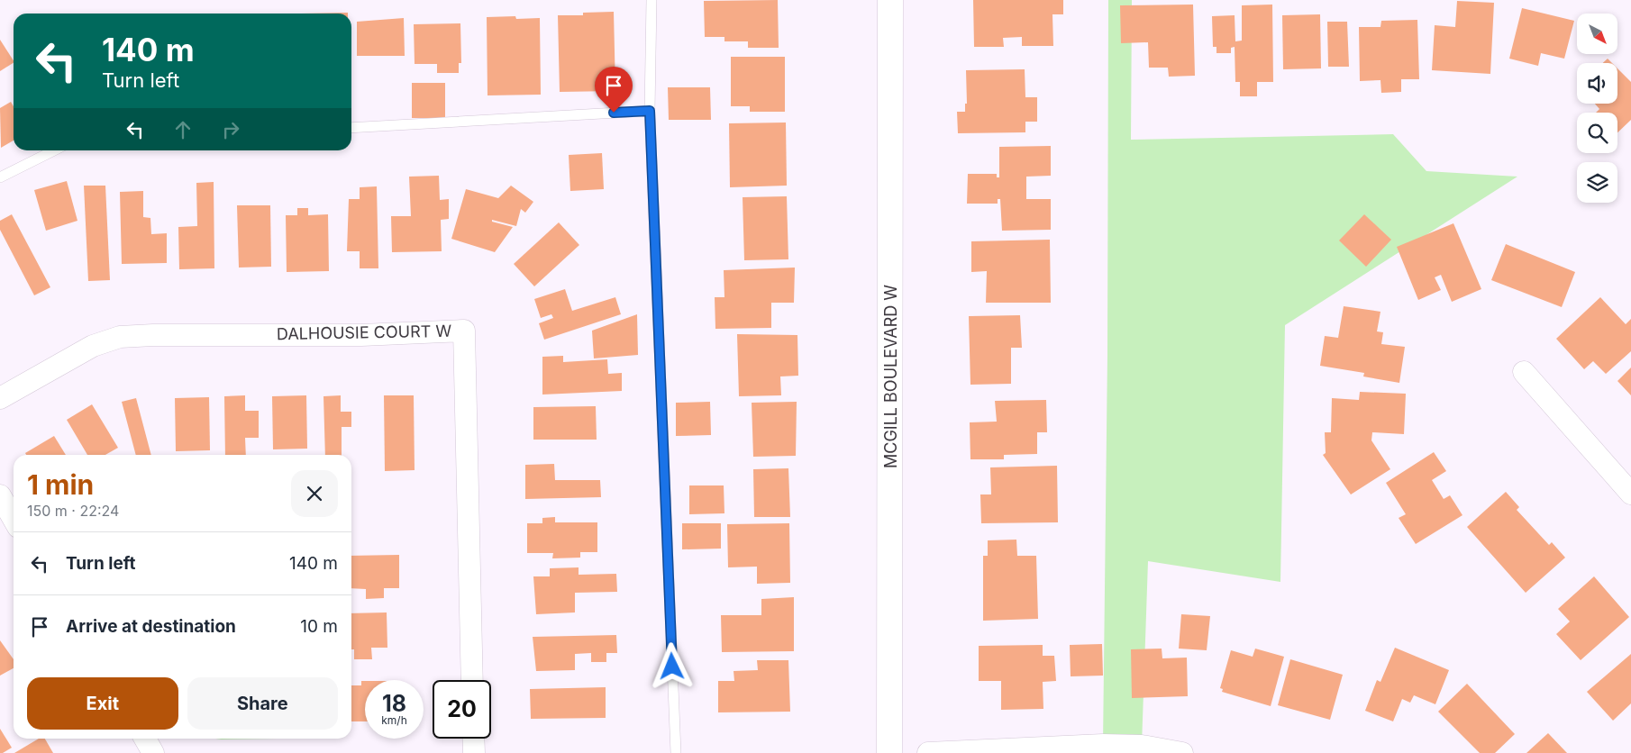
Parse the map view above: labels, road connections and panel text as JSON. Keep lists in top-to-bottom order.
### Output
{
  "streets": {
    "street": ["DALHOUSIE COURT W", "MCGILL BOULEVARD W"]
  },
  "north": "bottom right",
  "page": {
    "turn": ["140 m", "Turn left"],
    "heading": ["1 min", "150 m · 22:24"],
    "list": [
      {
        "name": "Turn left",
        "value": "140 m"
      },
      {
        "name": "Arrive at destination",
        "value": "10 m"
      }
    ],
    "buttons": ["Exit", "Share"],
    "speed": "18 km/h",
    "limit": "20"
  }
}
